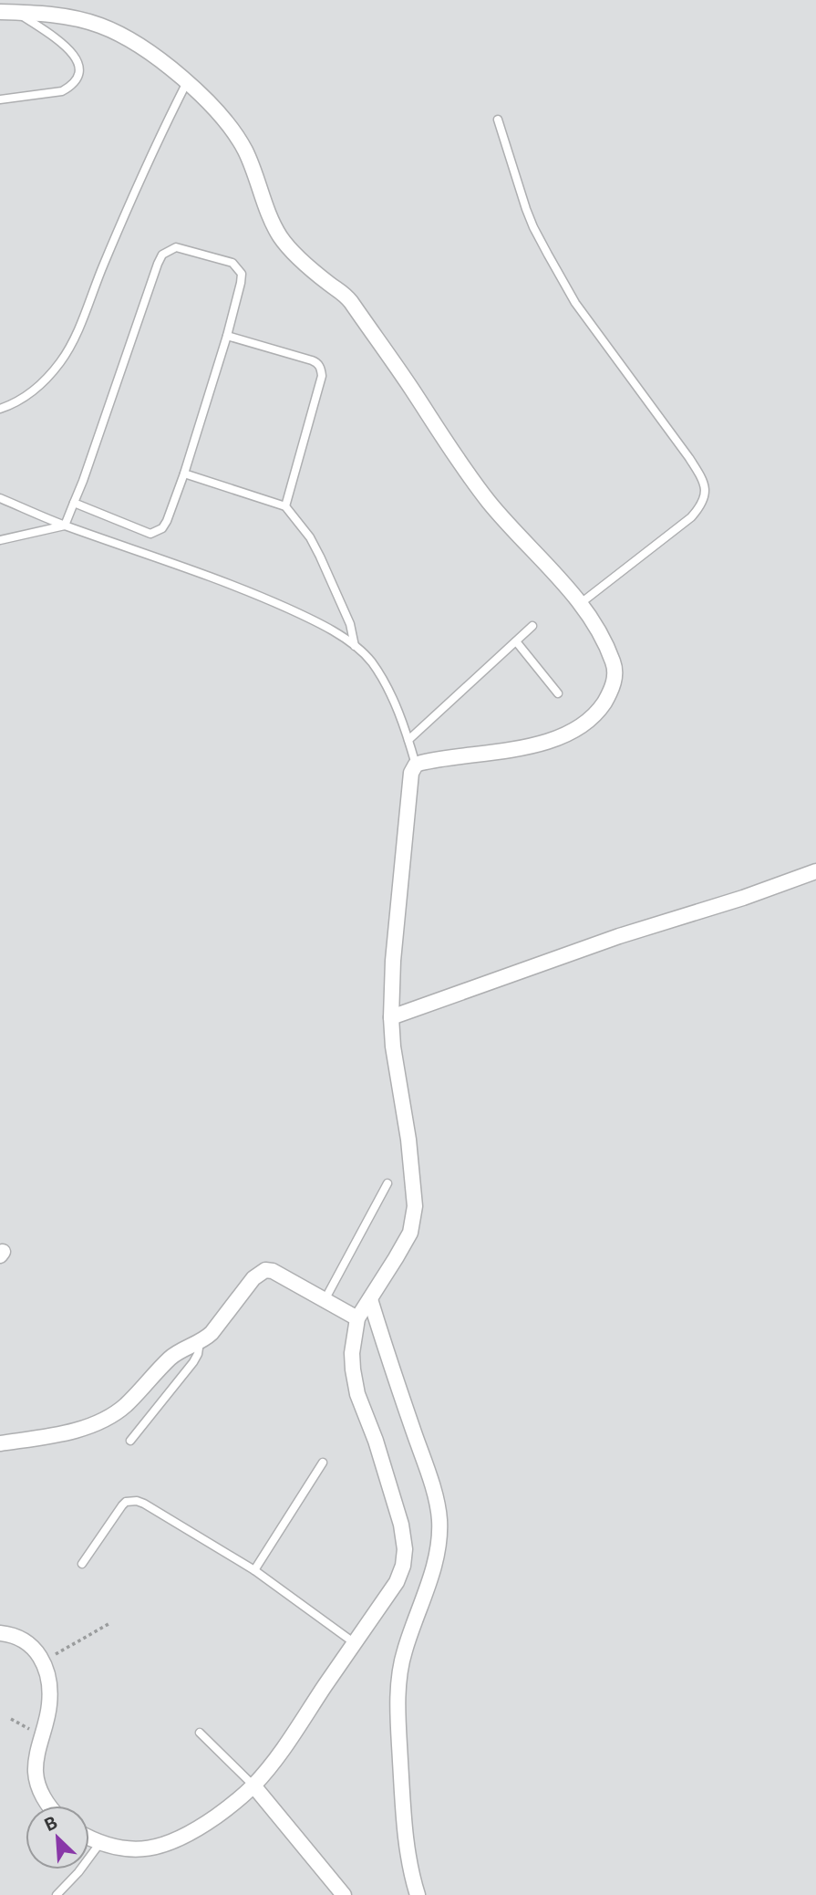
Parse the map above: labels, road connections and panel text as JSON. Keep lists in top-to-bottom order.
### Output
{
  "north": "top left"
}
